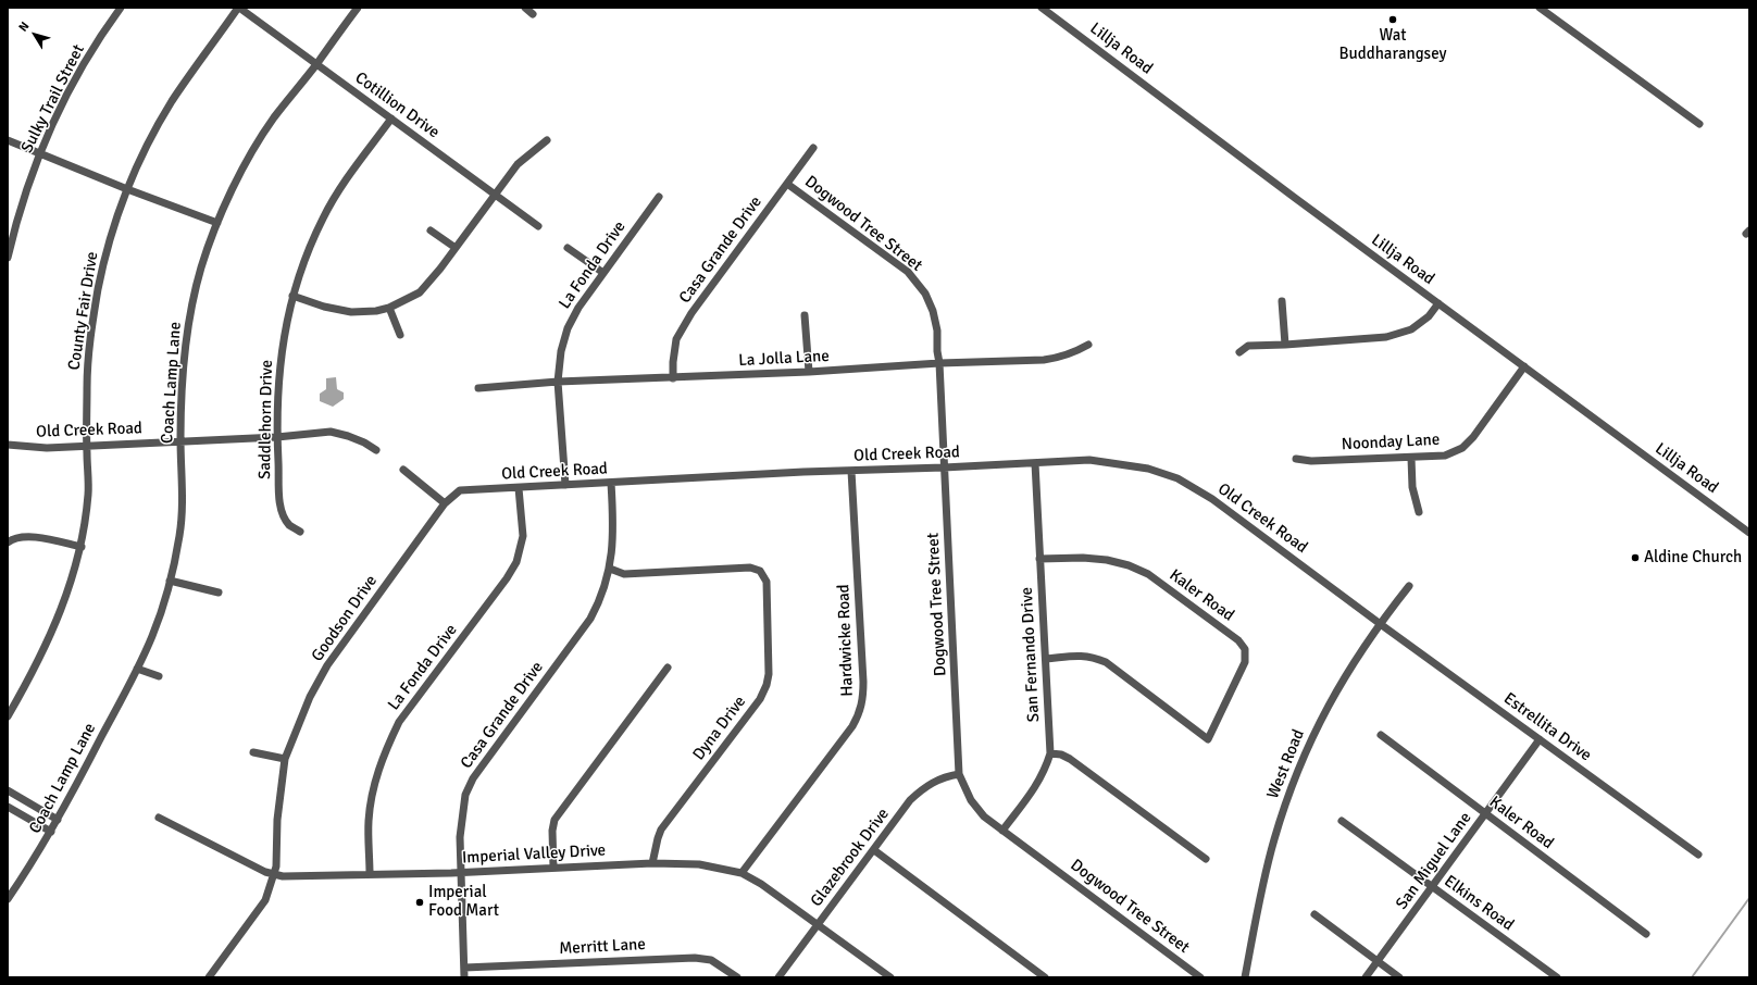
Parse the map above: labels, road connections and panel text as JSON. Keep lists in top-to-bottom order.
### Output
{
  "streets": {
    "street": [
      "Lillja Road",
      "Sulky Trail Street",
      "Cotillion Drive",
      "Dogwood Tree Street",
      "Casa Grande Drive",
      "La Fonda Drive",
      "County Fair Drive",
      "La Jolla Lane",
      "Coach Lamp Lane",
      "Saddlehorn Drive",
      "Old Creek Road",
      "Noonday Lane",
      "Kaler Road",
      "Goodson Drive",
      "Hardwicke Road",
      "San Fernando Drive",
      "Estrellita Drive",
      "Dyna Drive",
      "West Road",
      "Imperial Valley Drive",
      "Glazebrook Drive",
      "San Miguel Lane",
      "Elkins Road",
      "Merritt Lane"
    ]
  },
  "crossings": [
    ["Lillja Road", "Noonday Lane"],
    ["Cotillion Drive", "County Fair Drive"],
    ["Cotillion Drive", "Coach Lamp Lane"],
    ["Cotillion Drive", "Saddlehorn Drive"],
    ["Dogwood Tree Street", "Casa Grande Drive"],
    ["Dogwood Tree Street", "La Jolla Lane"],
    ["Dogwood Tree Street", "Old Creek Road"],
    ["Dogwood Tree Street", "San Fernando Drive"],
    ["Dogwood Tree Street", "Glazebrook Drive"],
    ["Casa Grande Drive", "La Jolla Lane"],
    ["Casa Grande Drive", "Old Creek Road"],
    ["Casa Grande Drive", "Dyna Drive"],
    ["Casa Grande Drive", "Imperial Valley Drive"],
    ["Casa Grande Drive", "Merritt Lane"],
    ["La Fonda Drive", "La Jolla Lane"],
    ["La Fonda Drive", "Old Creek Road"],
    ["La Fonda Drive", "Imperial Valley Drive"],
    ["County Fair Drive", "Old Creek Road"],
    ["Coach Lamp Lane", "Old Creek Road"],
    ["Saddlehorn Drive", "Old Creek Road"],
    ["Old Creek Road", "Goodson Drive"],
    ["Old Creek Road", "Hardwicke Road"],
    ["Old Creek Road", "San Fernando Drive"],
    ["Old Creek Road", "Estrellita Drive"],
    ["Old Creek Road", "West Road"],
    ["Kaler Road", "San Fernando Drive"],
    ["Kaler Road", "San Miguel Lane"],
    ["Goodson Drive", "Imperial Valley Drive"],
    ["Hardwicke Road", "Imperial Valley Drive"],
    ["Estrellita Drive", "West Road"],
    ["Estrellita Drive", "San Miguel Lane"],
    ["Dyna Drive", "Imperial Valley Drive"],
    ["Imperial Valley Drive", "Glazebrook Drive"],
    ["San Miguel Lane", "Elkins Road"]
  ],
  "places": ["Wat Buddharangsey", "Aldine Church", "Imperial Food Mart"],
  "north": "top left"
}
